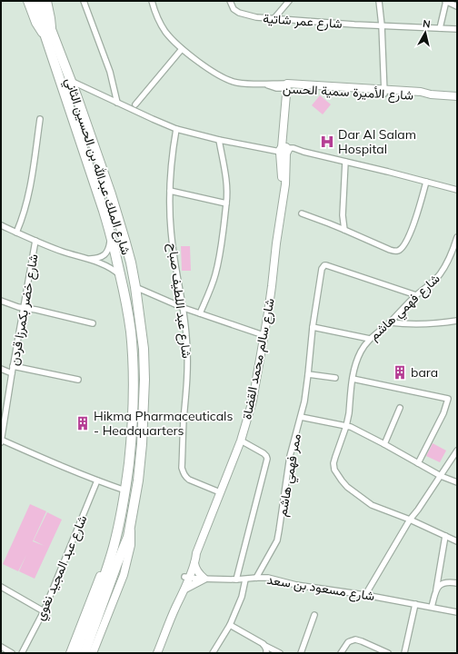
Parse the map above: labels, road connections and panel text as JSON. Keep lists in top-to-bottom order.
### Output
{
  "streets": {
    "highway": ["شارع الملك عبدالله بن الحسين الثاني"],
    "street": [
      "شارع عمر شاتية",
      "شارع الأميرة سمية الحسن",
      "شارع عبد اللطيف صباح",
      "شارع فهمي هاشم",
      "شارع خضر بكمرزا قردن",
      "شارع سالم محمد القضاة",
      "ممر فهمي هاشم",
      "شارع عبد المجيد نغوي",
      "شارع مسعود بن سعد"
    ]
  },
  "crossings": [
    ["شارع الأميرة سمية الحسن", "شارع سالم محمد القضاة"],
    ["شارع عبد اللطيف صباح", "شارع سالم محمد القضاة"],
    ["شارع فهمي هاشم", "ممر فهمي هاشم"],
    ["شارع سالم محمد القضاة", "شارع مسعود بن سعد"],
    ["ممر فهمي هاشم", "شارع مسعود بن سعد"]
  ],
  "places": {
    "hospital": ["Dar Al Salam Hospital"],
    "building": ["bara", "Hikma Pharmaceuticals - Headquarters"]
  },
  "north": "top"
}
